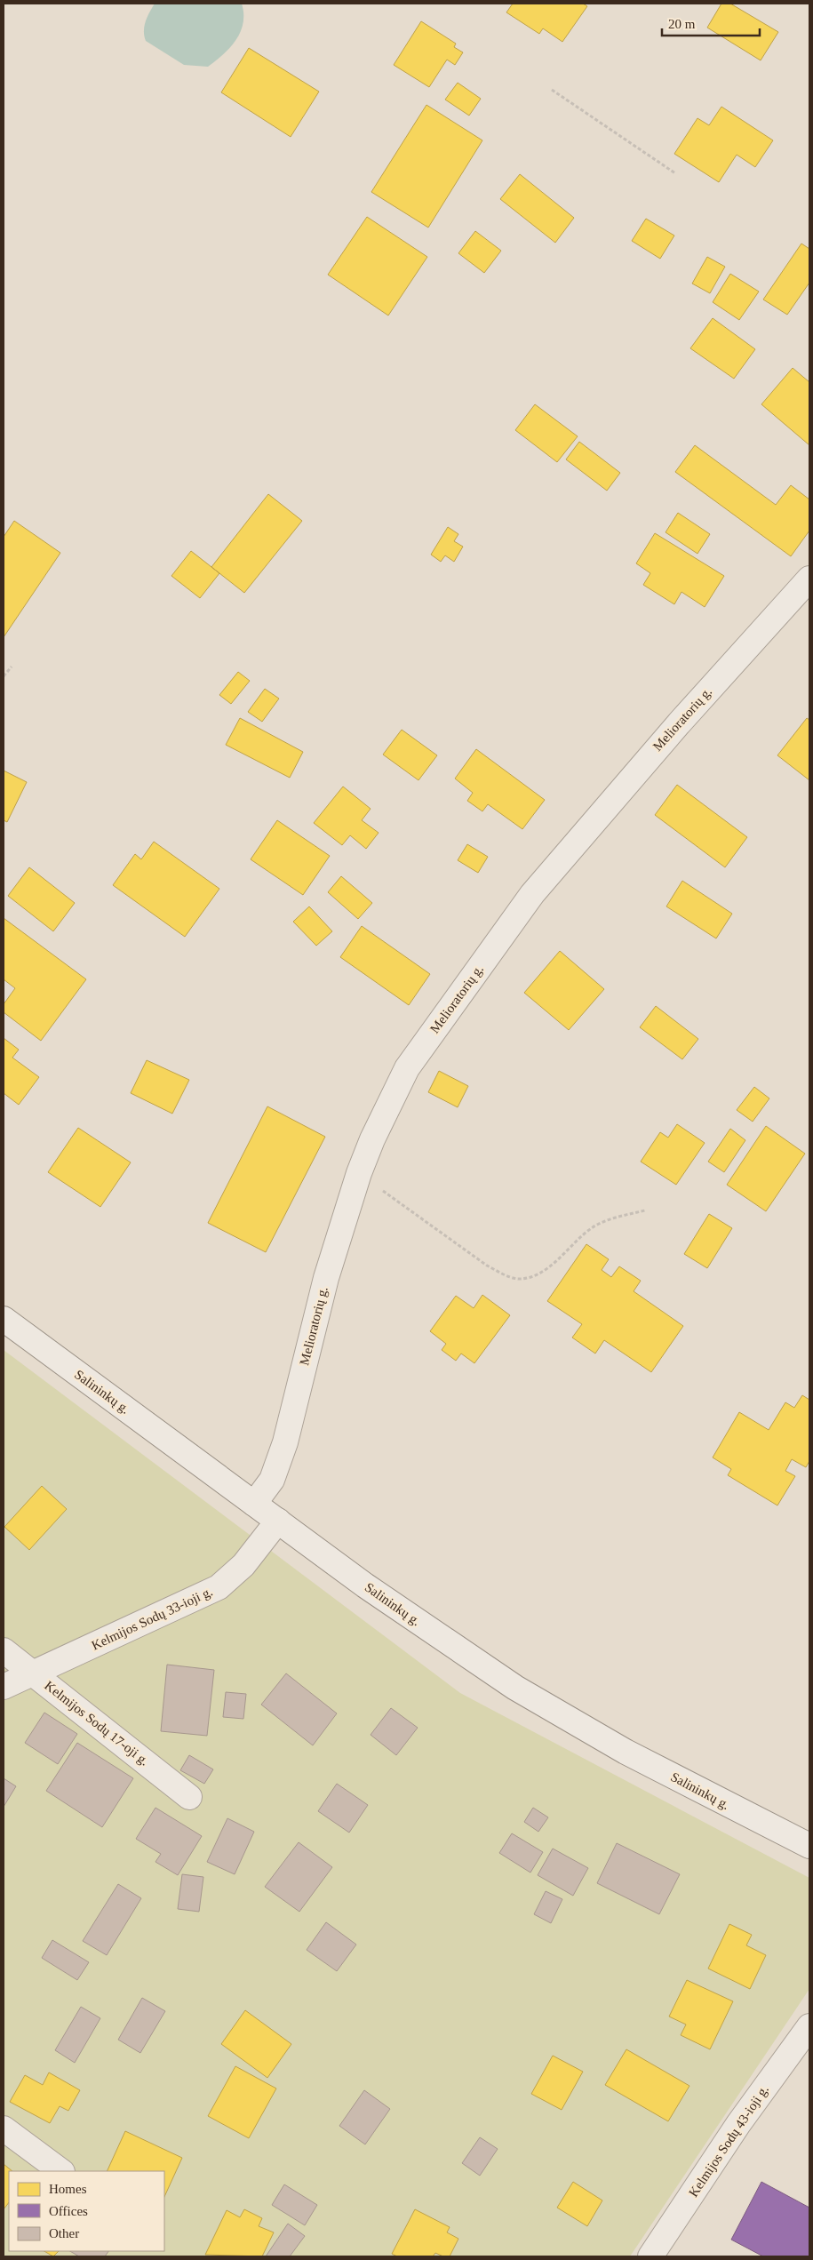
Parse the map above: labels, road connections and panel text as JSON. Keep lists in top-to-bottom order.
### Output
{
  "streets": {
    "street": [
      "Melioratorių g.",
      "Salininkų g.",
      "Kelmijos Sodų 33-ioji g.",
      "Kelmijos Sodų 17-oji g.",
      "Kelmijos Sodų 43-ioji g."
    ]
  },
  "crossings": [
    ["Melioratorių g.", "Salininkų g."],
    ["Salininkų g.", "Kelmijos Sodų 33-ioji g."],
    ["Kelmijos Sodų 33-ioji g.", "Kelmijos Sodų 17-oji g."]
  ],
  "legend": ["Homes", "Offices", "Other"],
  "scale_bar": "20 m"
}
